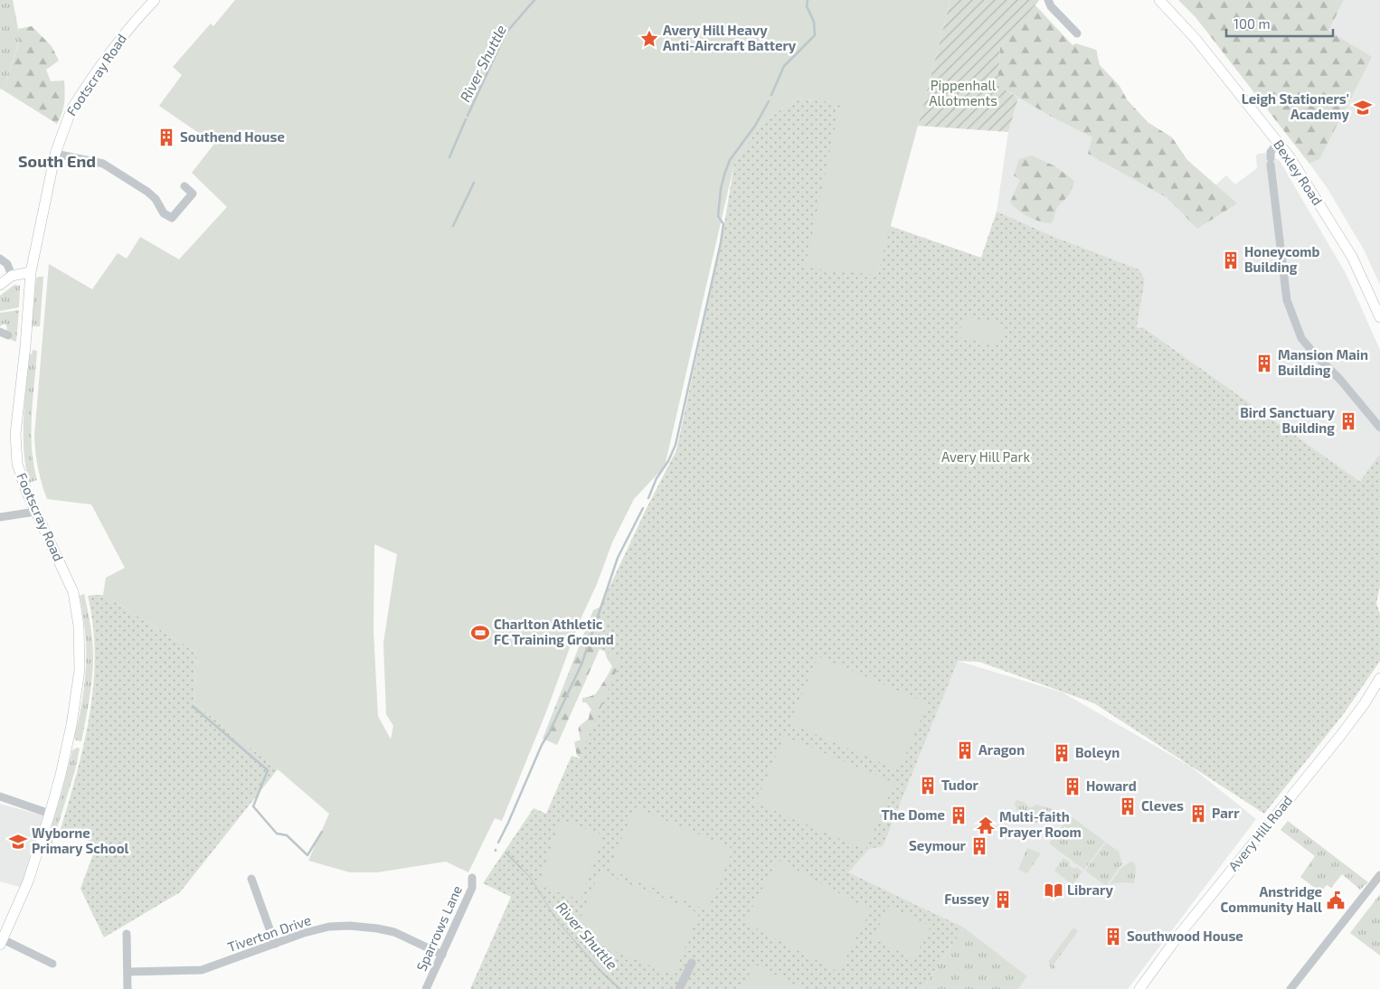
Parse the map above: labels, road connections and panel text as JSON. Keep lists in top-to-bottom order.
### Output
{
  "streets": {
    "main road": ["Footscray Road", "Bexley Road", "Avery Hill Road"],
    "street": ["Sparrows Lane", "Tiverton Drive"]
  },
  "crossings": [
    ["Sparrows Lane", "Tiverton Drive"]
  ],
  "districts": ["South End"],
  "water": ["River Shuttle"],
  "parks": ["Pippenhall Allotments", "Avery Hill Park"],
  "places": {
    "place": ["Avery Hill Heavy Anti-Aircraft Battery"],
    "school or university": ["Leigh Stationers' Academy", "Wyborne Primary School"],
    "building": [
      "Southend House",
      "Honeycomb Building",
      "Mansion Main Building",
      "Bird Sanctuary Building",
      "Aragon",
      "Boleyn",
      "Tudor",
      "Howard",
      "Cleves",
      "Parr",
      "The Dome",
      "Seymour",
      "Fussey",
      "Southwood House"
    ],
    "sports": ["Charlton Athletic FC Training Ground"],
    "temple": ["Multi-faith Prayer Room"],
    "library": ["Library"],
    "public building": ["Anstridge Community Hall"]
  },
  "scale_bar": "100 m"
}
